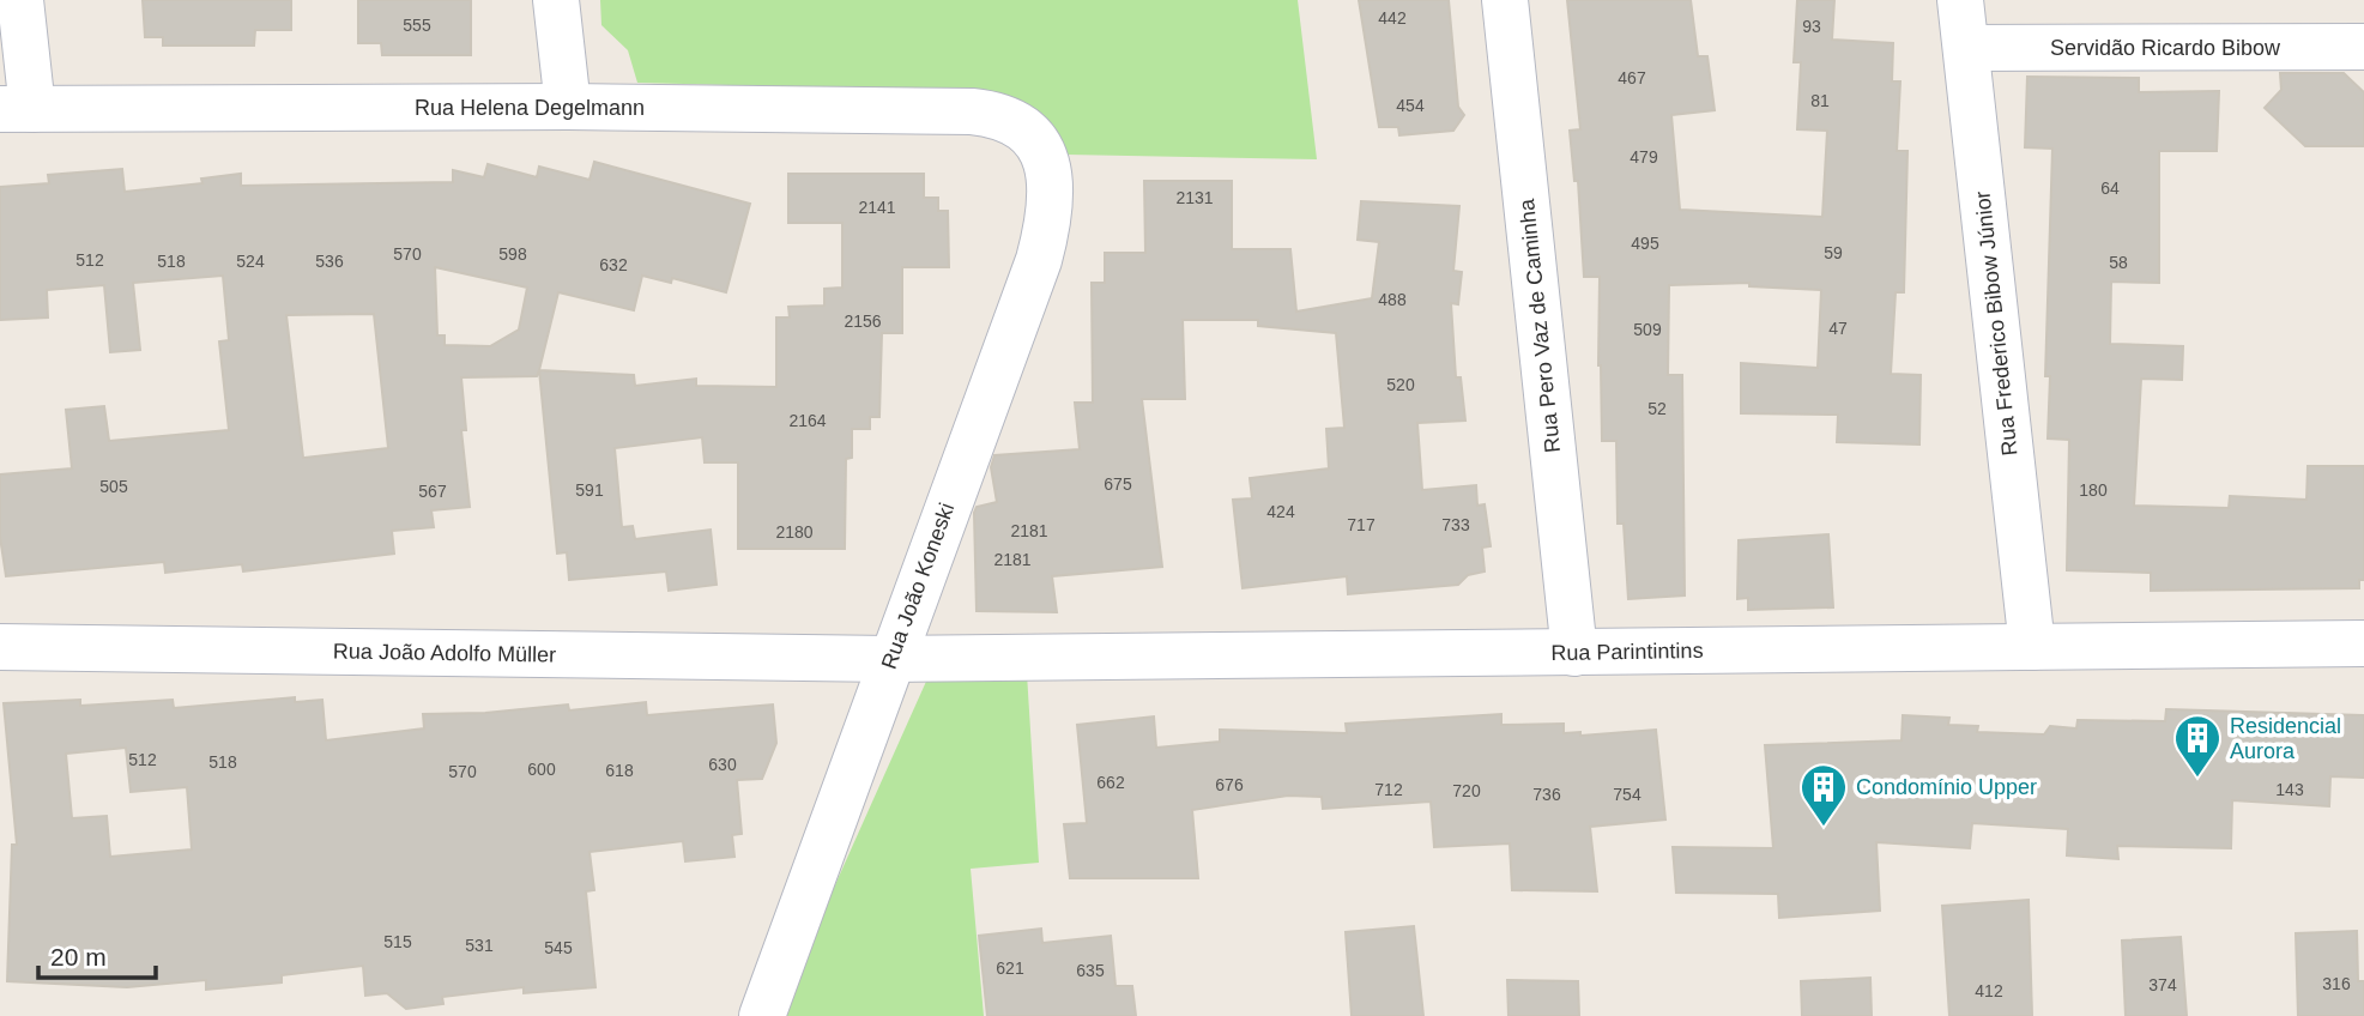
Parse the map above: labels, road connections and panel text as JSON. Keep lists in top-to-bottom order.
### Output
{
  "streets": {
    "street": [
      "Servidão Ricardo Bibow",
      "Rua Helena Degelmann",
      "Rua Frederico Bibow Júnior",
      "Rua Pero Vaz de Caminha",
      "Rua João Koneski",
      "Rua Parintintins",
      "Rua João Adolfo Müller"
    ]
  },
  "crossings": [
    ["Servidão Ricardo Bibow", "Rua Frederico Bibow Júnior"],
    ["Rua Helena Degelmann", "Rua João Koneski"],
    ["Rua Frederico Bibow Júnior", "Rua Parintintins"],
    ["Rua Pero Vaz de Caminha", "Rua Parintintins"],
    ["Rua João Koneski", "Rua Parintintins"],
    ["Rua João Koneski", "Rua João Adolfo Müller"],
    ["Rua Parintintins", "Rua João Adolfo Müller"]
  ],
  "places": {
    "building": ["Residencial Aurora", "Condomínio Upper"]
  },
  "house_numbers": [
    "442",
    "555",
    "93",
    "467",
    "81",
    "454",
    "479",
    "64",
    "2131",
    "2141",
    "495",
    "59",
    "570",
    "598",
    "512",
    "518",
    "524",
    "536",
    "58",
    "632",
    "488",
    "2156",
    "47",
    "509",
    "520",
    "52",
    "2164",
    "675",
    "505",
    "591",
    "180",
    "567",
    "424",
    "717",
    "733",
    "2181",
    "2180",
    "2181",
    "512",
    "518",
    "630",
    "600",
    "618",
    "570",
    "662",
    "676",
    "712",
    "143",
    "720",
    "736",
    "754",
    "515",
    "531",
    "545",
    "621",
    "635",
    "316",
    "374",
    "412"
  ],
  "scale_bar": "20 m"
}
